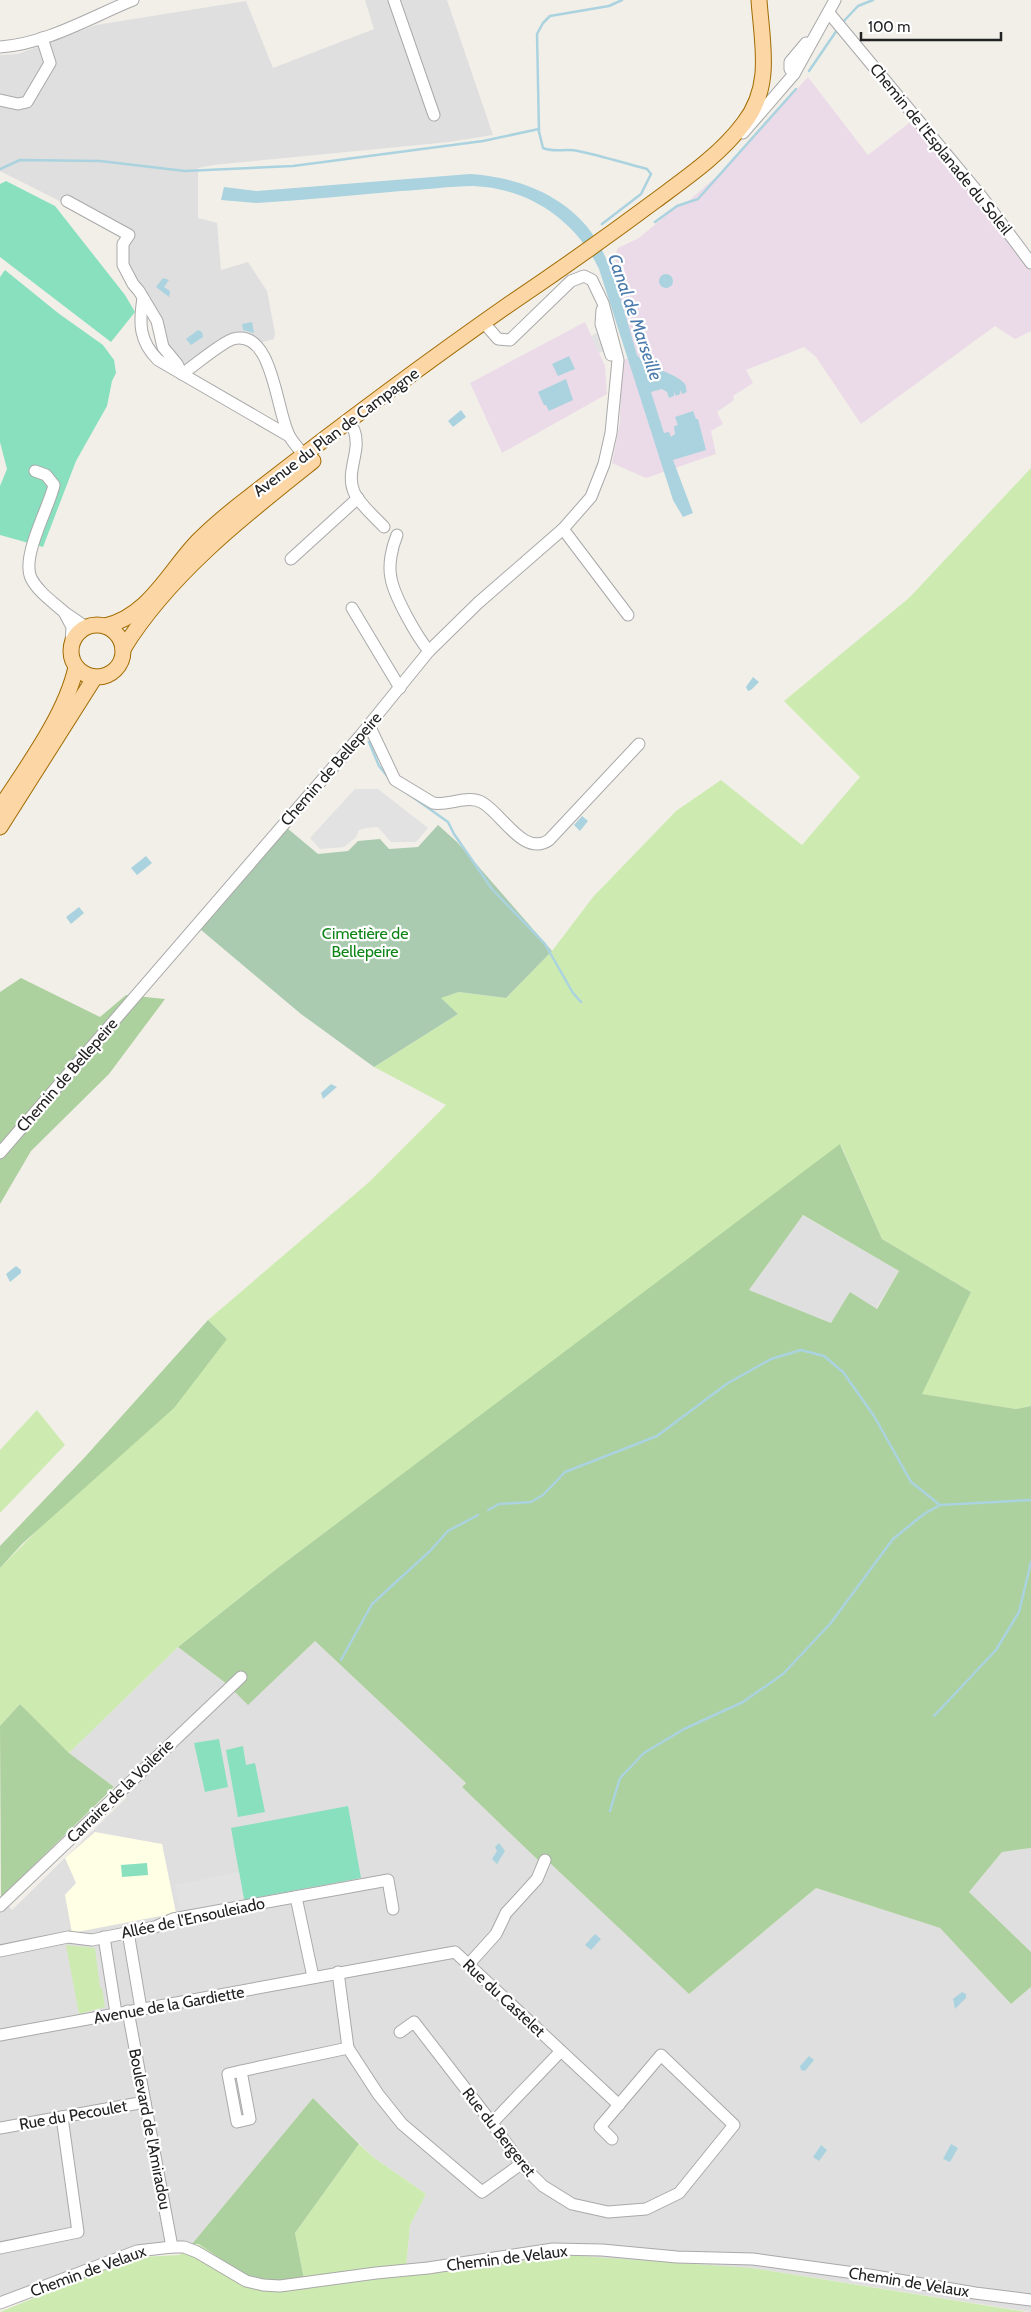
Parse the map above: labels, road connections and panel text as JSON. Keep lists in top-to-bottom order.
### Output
{
  "streets": {
    "main road": ["Avenue du Plan de Campagne"],
    "street": [
      "Chemin de l'Esplanade du Soleil",
      "Chemin de Bellepeire",
      "Carraire de la Voilerie",
      "Allée de l'Ensouleiado",
      "Rue du Castelet",
      "Avenue de la Gardiette",
      "Rue du Pecoulet",
      "Boulevard de l'Amiradou",
      "Rue du Bergeret",
      "Chemin de Velaux"
    ]
  },
  "crossings": [
    ["Avenue du Plan de Campagne", "Chemin de Bellepeire"],
    ["Rue du Castelet", "Avenue de la Gardiette"],
    ["Rue du Castelet", "Rue du Bergeret"],
    ["Avenue de la Gardiette", "Boulevard de l'Amiradou"],
    ["Rue du Pecoulet", "Boulevard de l'Amiradou"],
    ["Boulevard de l'Amiradou", "Chemin de Velaux"]
  ],
  "water": ["Canal de Marseille"],
  "parks": ["Cimetière de Bellepeire"],
  "scale_bar": "100 m"
}
